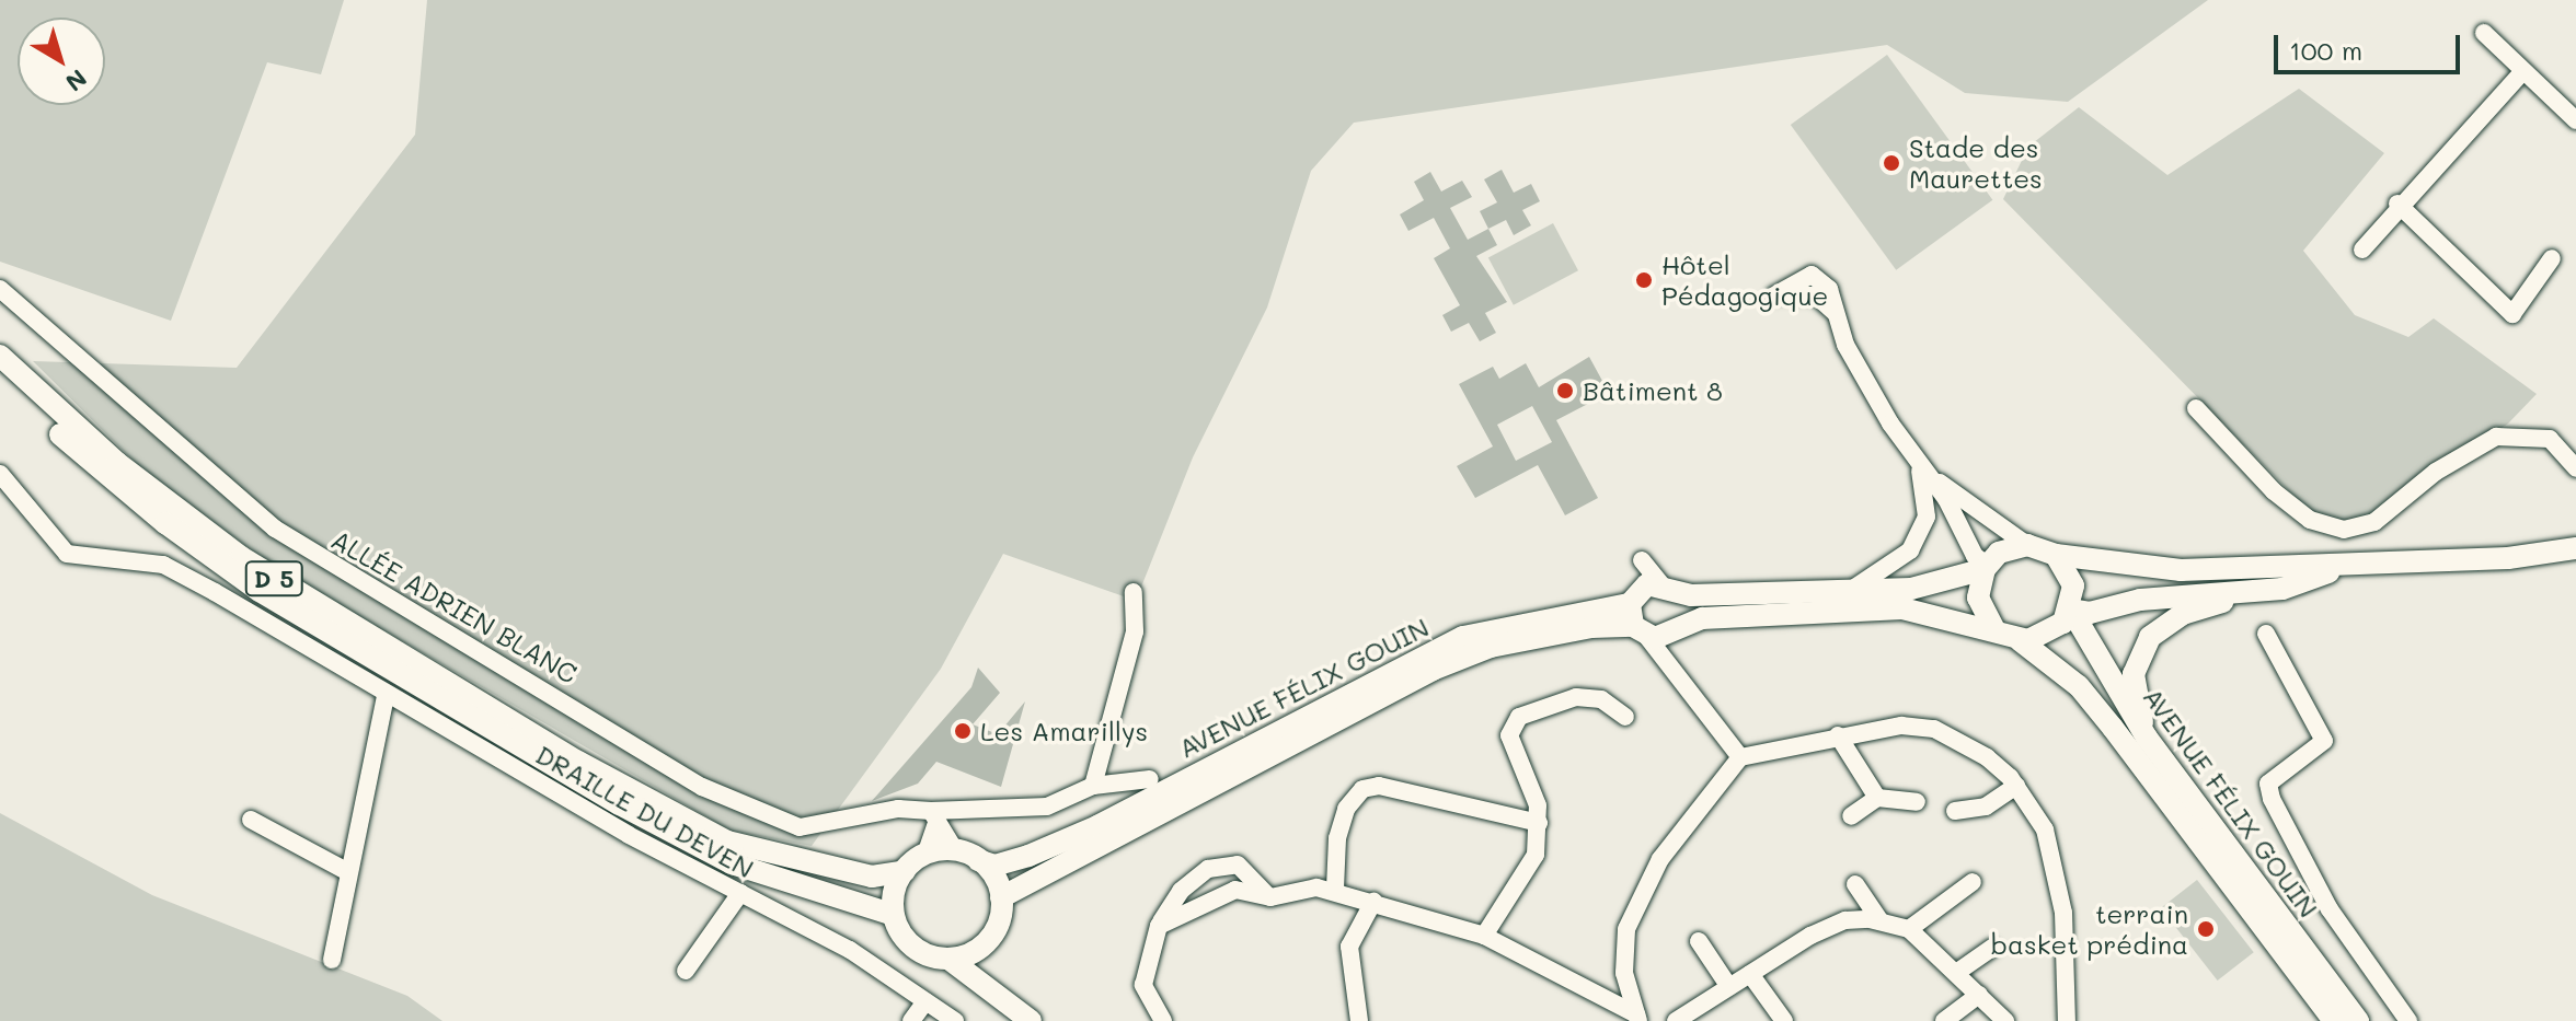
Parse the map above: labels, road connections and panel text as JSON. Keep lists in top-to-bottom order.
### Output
{
  "streets": {
    "main road": ["D 5", "AVENUE FÉLIX GOUIN"],
    "street": ["ALLÉE ADRIEN BLANC", "DRAILLE DU DEVEN"]
  },
  "crossings": [
    ["D 5", "AVENUE FÉLIX GOUIN"]
  ],
  "places": [
    "Stade des Maurettes",
    "Hôtel Pédagogique",
    "Bâtiment 8",
    "Les Amarillys",
    "terrain basket prédina"
  ],
  "scale_bar": "100 m",
  "north": "bottom right"
}
